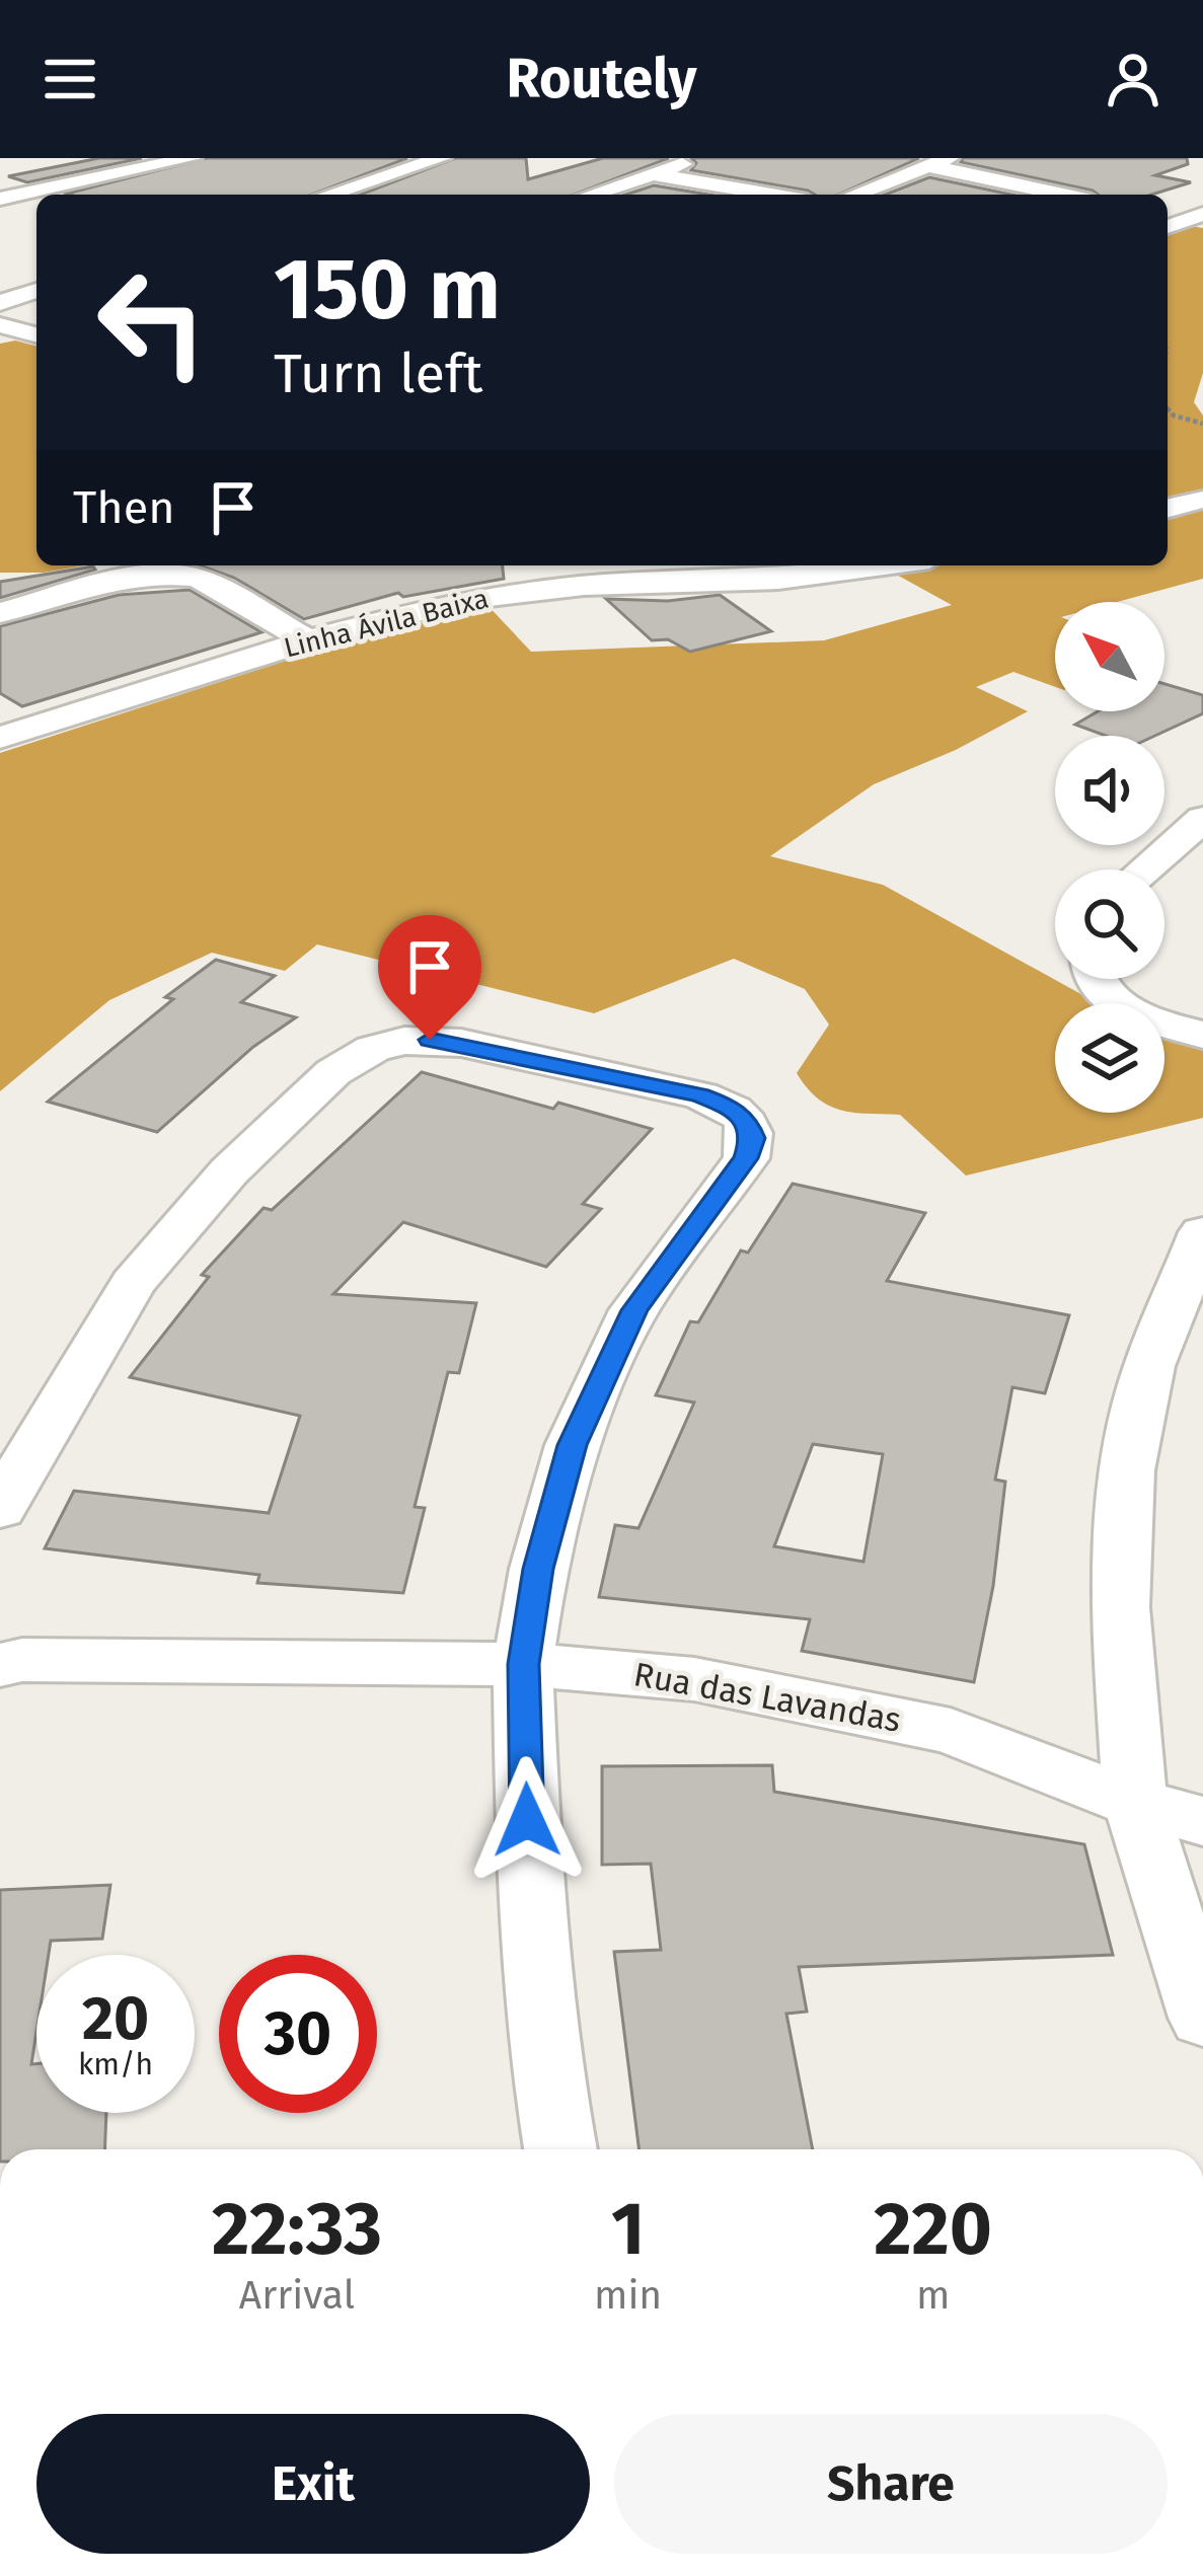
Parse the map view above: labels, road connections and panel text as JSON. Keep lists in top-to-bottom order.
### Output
{
  "streets": {
    "street": ["Linha Ávila Baixa", "Rua das Lavandas"]
  },
  "north": "top left",
  "page": {
    "header": "Routely",
    "turn": ["150 m", "Turn left"],
    "then": "Then",
    "speed": "20 km/h",
    "limit": "30",
    "eta": [
      "22:33",
      "Arrival",
      "1",
      "min",
      "220",
      "m"
    ],
    "buttons": ["Exit", "Share"]
  }
}
